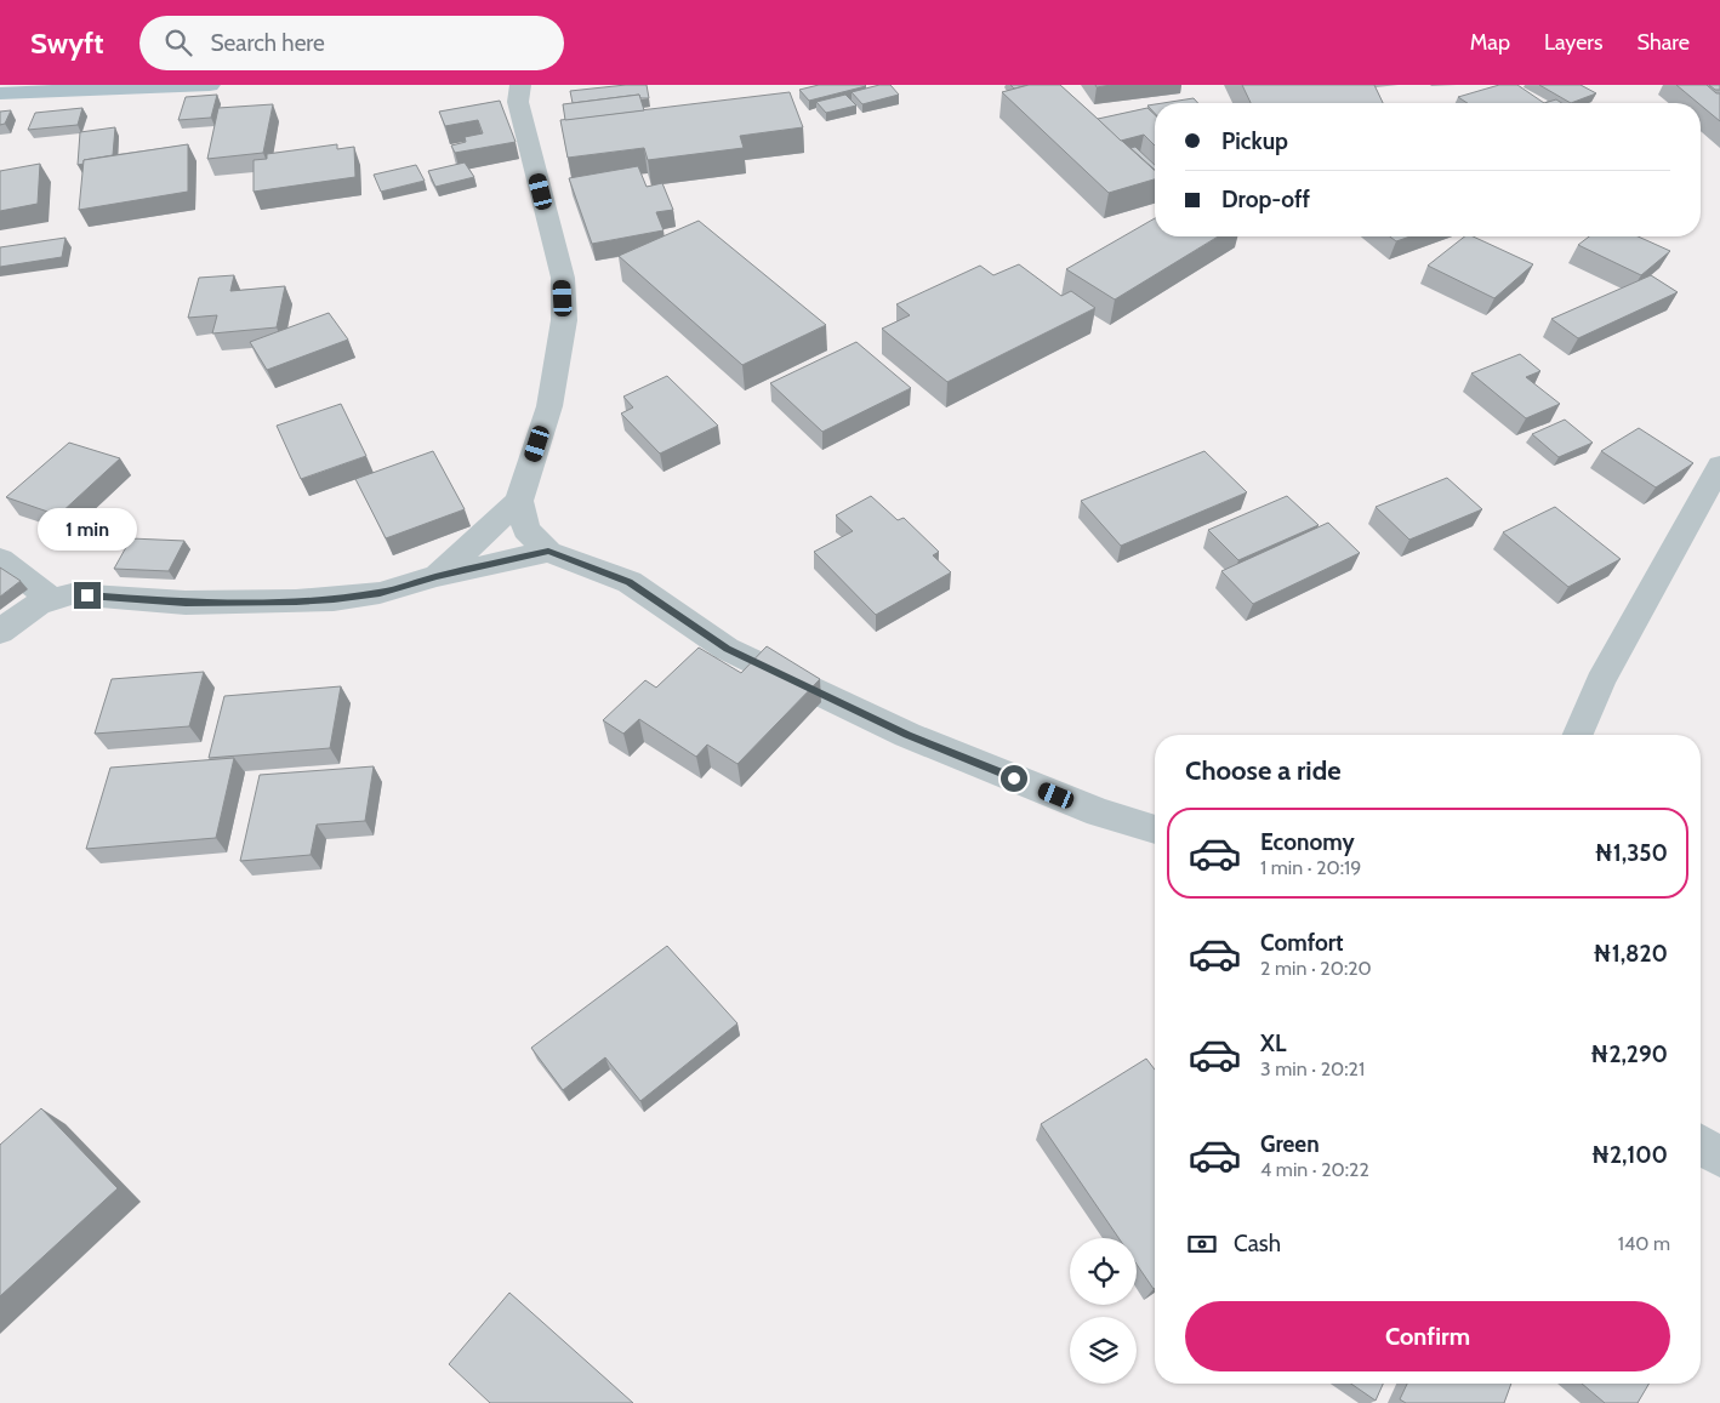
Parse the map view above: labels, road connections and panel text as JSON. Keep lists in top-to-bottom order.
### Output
{
  "page": {
    "header": "Swyft",
    "search": "Search here",
    "nav": ["Map", "Layers", "Share"],
    "banner": ["Pickup", "Drop-off"],
    "bubble": "1 min",
    "heading": "Choose a ride",
    "list": [
      {
        "name": "Economy",
        "note": "1 min · 20:19",
        "value": "₦1,350"
      },
      {
        "name": "Comfort",
        "note": "2 min · 20:20",
        "value": "₦1,820"
      },
      {
        "name": "XL",
        "note": "3 min · 20:21",
        "value": "₦2,290"
      },
      {
        "name": "Green",
        "note": "4 min · 20:22",
        "value": "₦2,100"
      }
    ],
    "pay": ["Cash", "140 m"],
    "buttons": "Confirm"
  }
}
